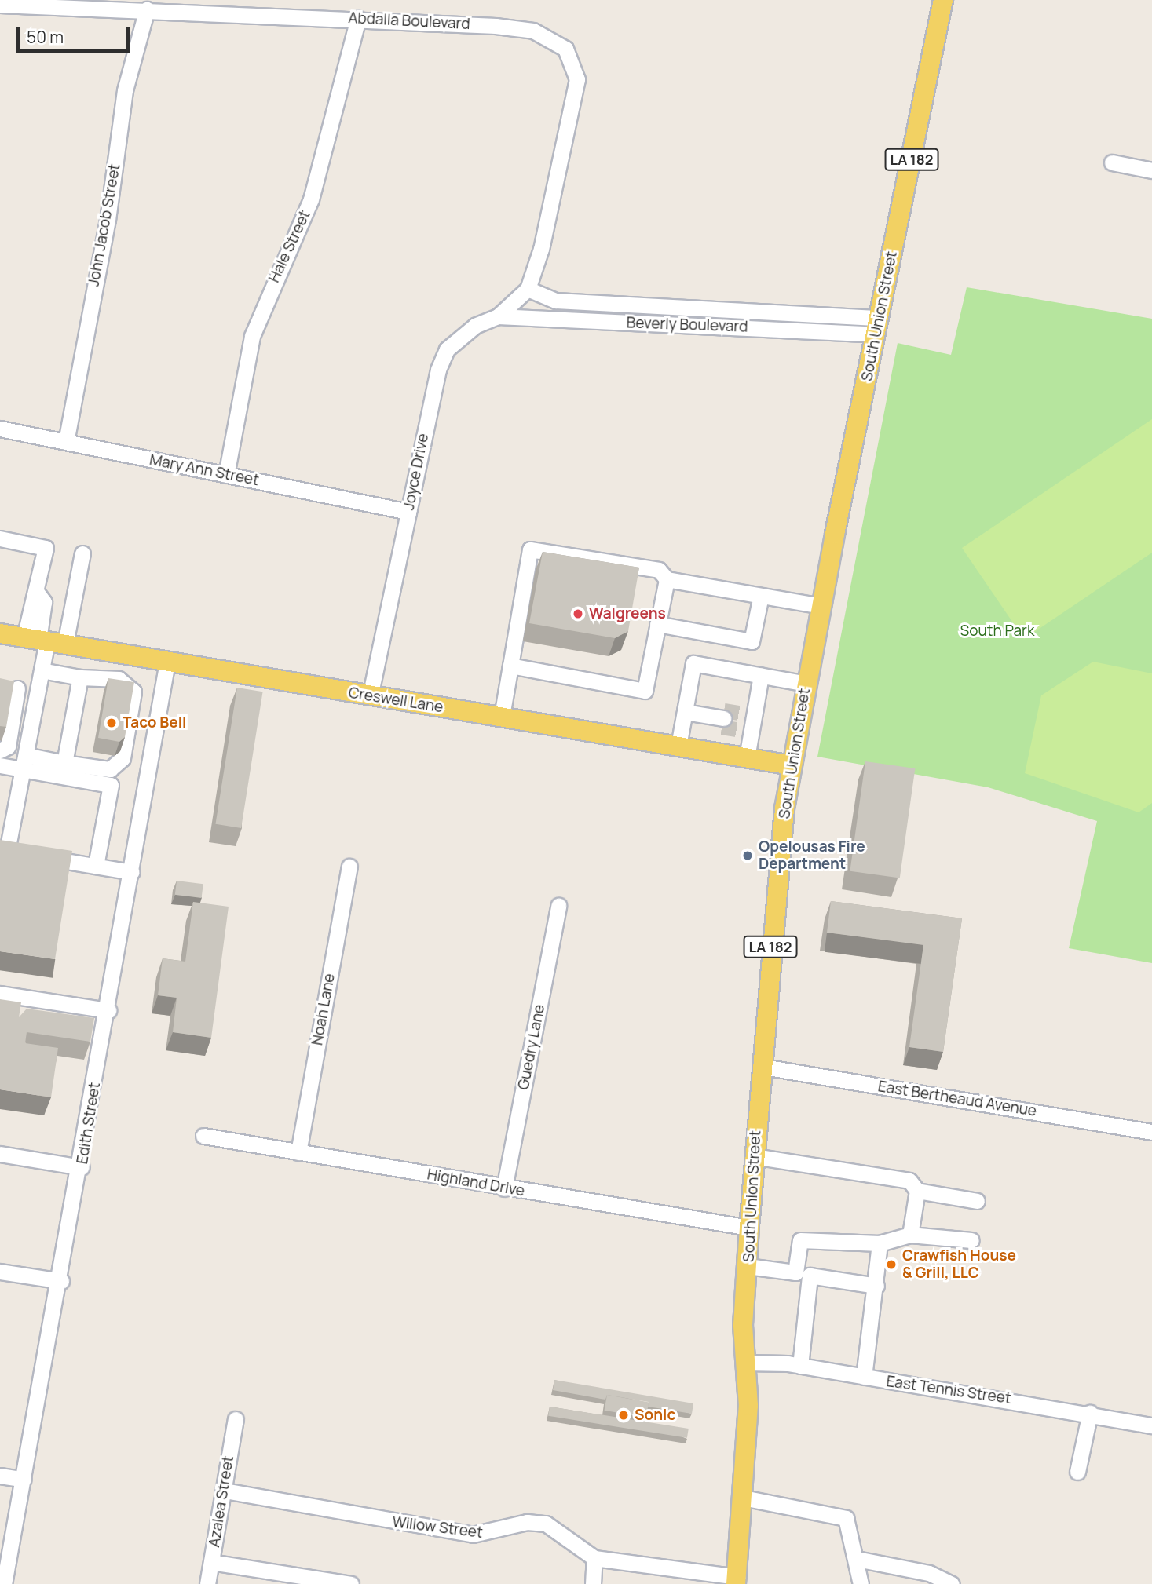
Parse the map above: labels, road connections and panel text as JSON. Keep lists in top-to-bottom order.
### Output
{
  "streets": {
    "main road": ["LA 182", "South Union Street", "Creswell Lane"],
    "street": [
      "Abdalla Boulevard",
      "John Jacob Street",
      "Hale Street",
      "Beverly Boulevard",
      "Mary Ann Street",
      "Joyce Drive",
      "Noah Lane",
      "Guedry Lane",
      "East Bertheaud Avenue",
      "Edith Street",
      "Highland Drive",
      "East Tennis Street",
      "Azalea Street",
      "Willow Street"
    ]
  },
  "crossings": [
    ["Abdalla Boulevard", "John Jacob Street"],
    ["Abdalla Boulevard", "Hale Street"],
    ["Abdalla Boulevard", "Beverly Boulevard"],
    ["Abdalla Boulevard", "Joyce Drive"],
    ["John Jacob Street", "Mary Ann Street"],
    ["Hale Street", "Mary Ann Street"],
    ["South Union Street", "Beverly Boulevard"],
    ["South Union Street", "Creswell Lane"],
    ["South Union Street", "East Bertheaud Avenue"],
    ["South Union Street", "Highland Drive"],
    ["South Union Street", "East Tennis Street"],
    ["South Union Street", "Willow Street"],
    ["Beverly Boulevard", "Joyce Drive"],
    ["Mary Ann Street", "Joyce Drive"],
    ["Joyce Drive", "Creswell Lane"],
    ["Creswell Lane", "Edith Street"],
    ["Noah Lane", "Highland Drive"],
    ["Guedry Lane", "Highland Drive"],
    ["Azalea Street", "Willow Street"]
  ],
  "parks": ["South Park"],
  "places": [
    "Walgreens",
    "Taco Bell",
    "Opelousas Fire Department",
    "Crawfish House & Grill, LLC",
    "Sonic"
  ],
  "scale_bar": "50 m"
}
